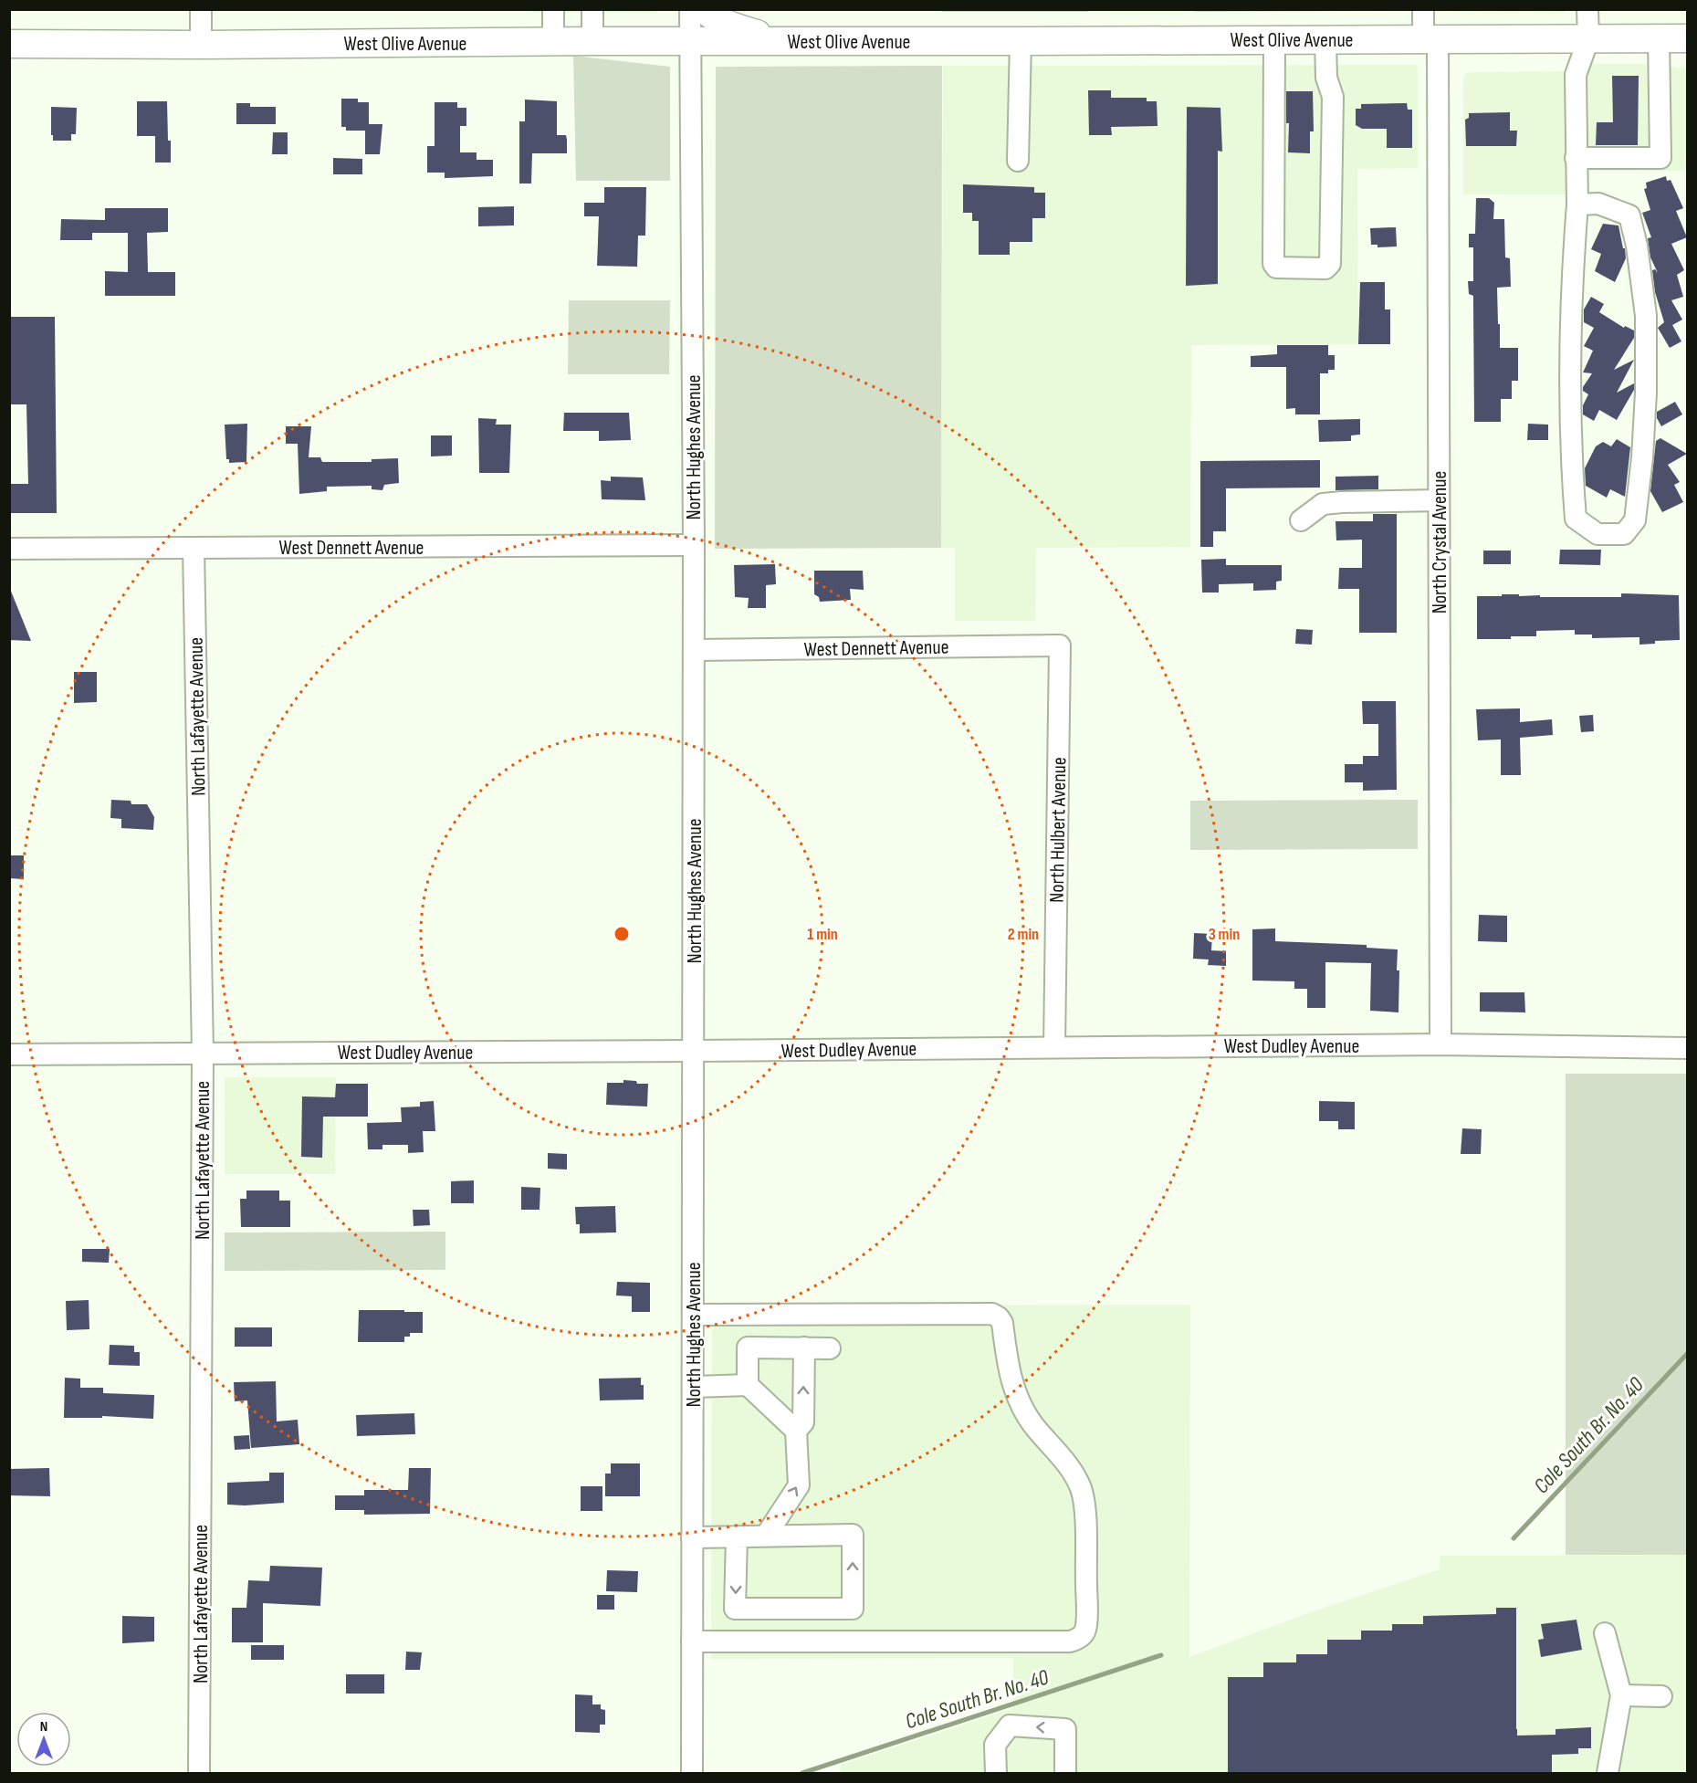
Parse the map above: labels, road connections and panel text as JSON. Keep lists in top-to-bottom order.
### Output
{
  "streets": {
    "main road": ["West Olive Avenue"],
    "street": [
      "North Hughes Avenue",
      "North Crystal Avenue",
      "West Dennett Avenue",
      "North Lafayette Avenue",
      "North Hulbert Avenue",
      "West Dudley Avenue"
    ]
  },
  "crossings": [
    ["West Olive Avenue", "North Hughes Avenue"],
    ["West Olive Avenue", "North Crystal Avenue"],
    ["North Hughes Avenue", "West Dennett Avenue"],
    ["North Hughes Avenue", "West Dudley Avenue"],
    ["North Crystal Avenue", "West Dudley Avenue"],
    ["West Dennett Avenue", "North Lafayette Avenue"],
    ["West Dennett Avenue", "North Hulbert Avenue"],
    ["North Lafayette Avenue", "West Dudley Avenue"],
    ["North Hulbert Avenue", "West Dudley Avenue"]
  ],
  "water": ["Cole South Br. No. 40"],
  "north": "top",
  "rings": ["1 min", "2 min", "3 min"]
}
